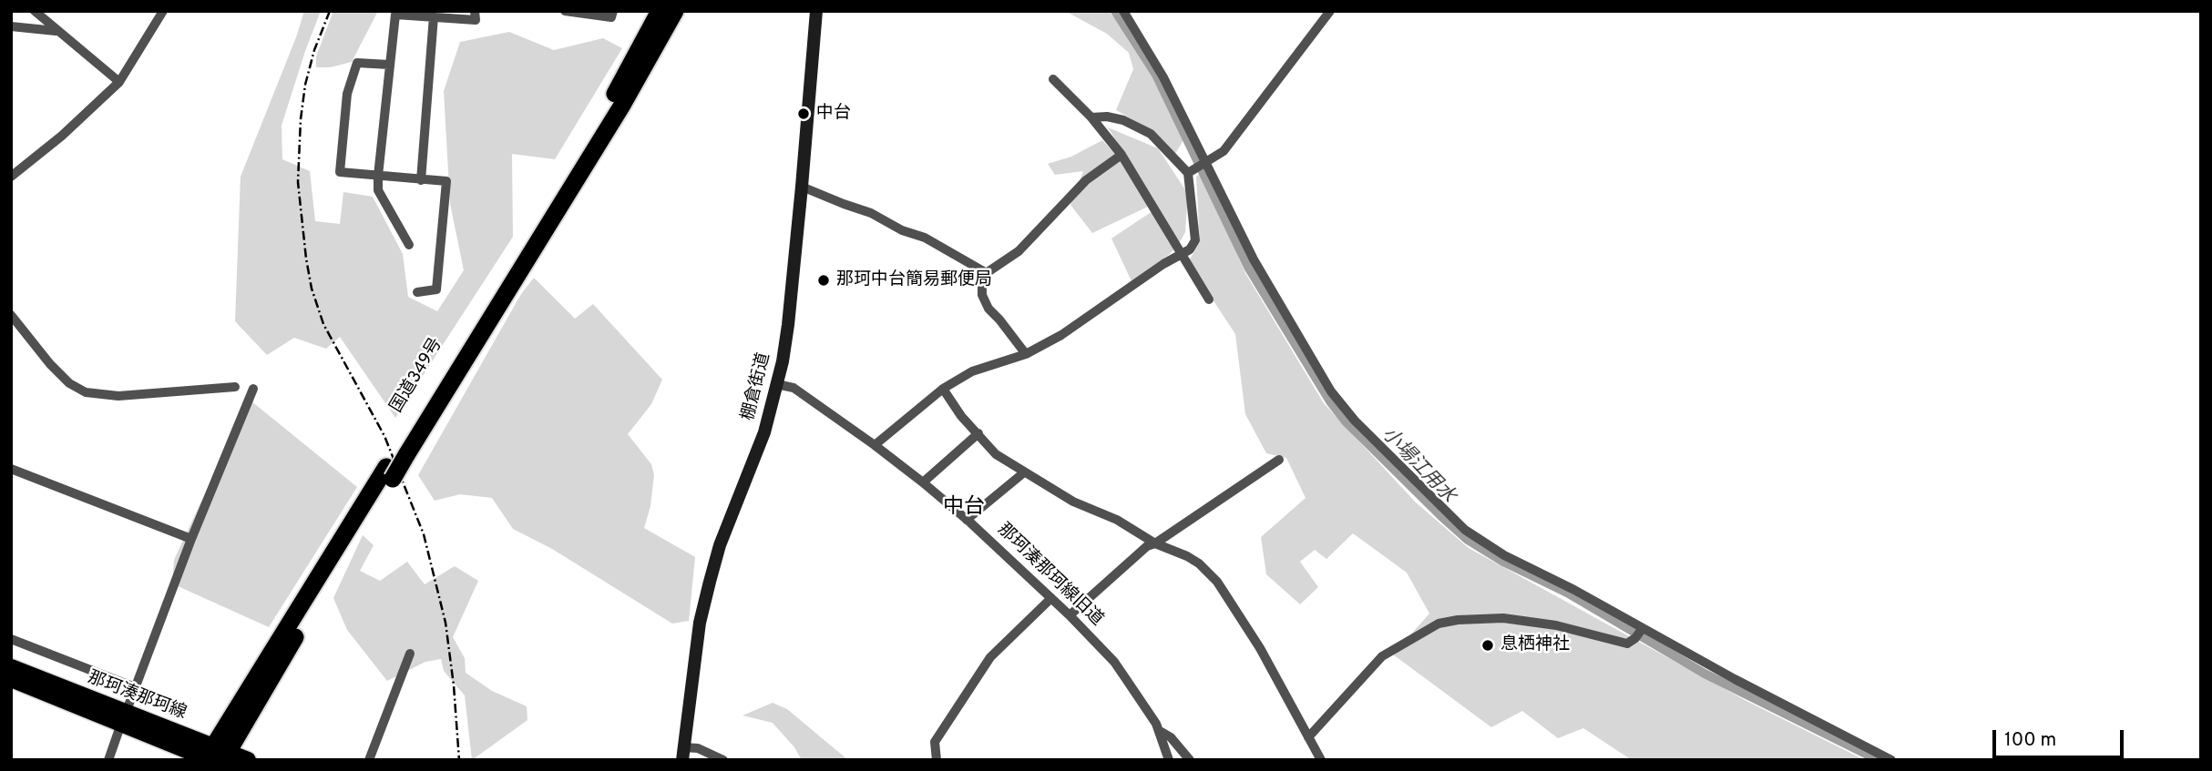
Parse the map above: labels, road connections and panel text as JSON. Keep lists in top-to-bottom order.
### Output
{
  "streets": {
    "highway": ["国道349号"],
    "main road": ["那珂湊那珂線"],
    "street": ["棚倉街道", "那珂湊那珂線旧道"]
  },
  "crossings": [
    ["国道349号", "那珂湊那珂線"],
    ["棚倉街道", "那珂湊那珂線旧道"]
  ],
  "districts": ["中台"],
  "water": ["小場江用水"],
  "places": ["中台", "那珂中台簡易郵便局", "息栖神社"],
  "scale_bar": "100 m"
}
